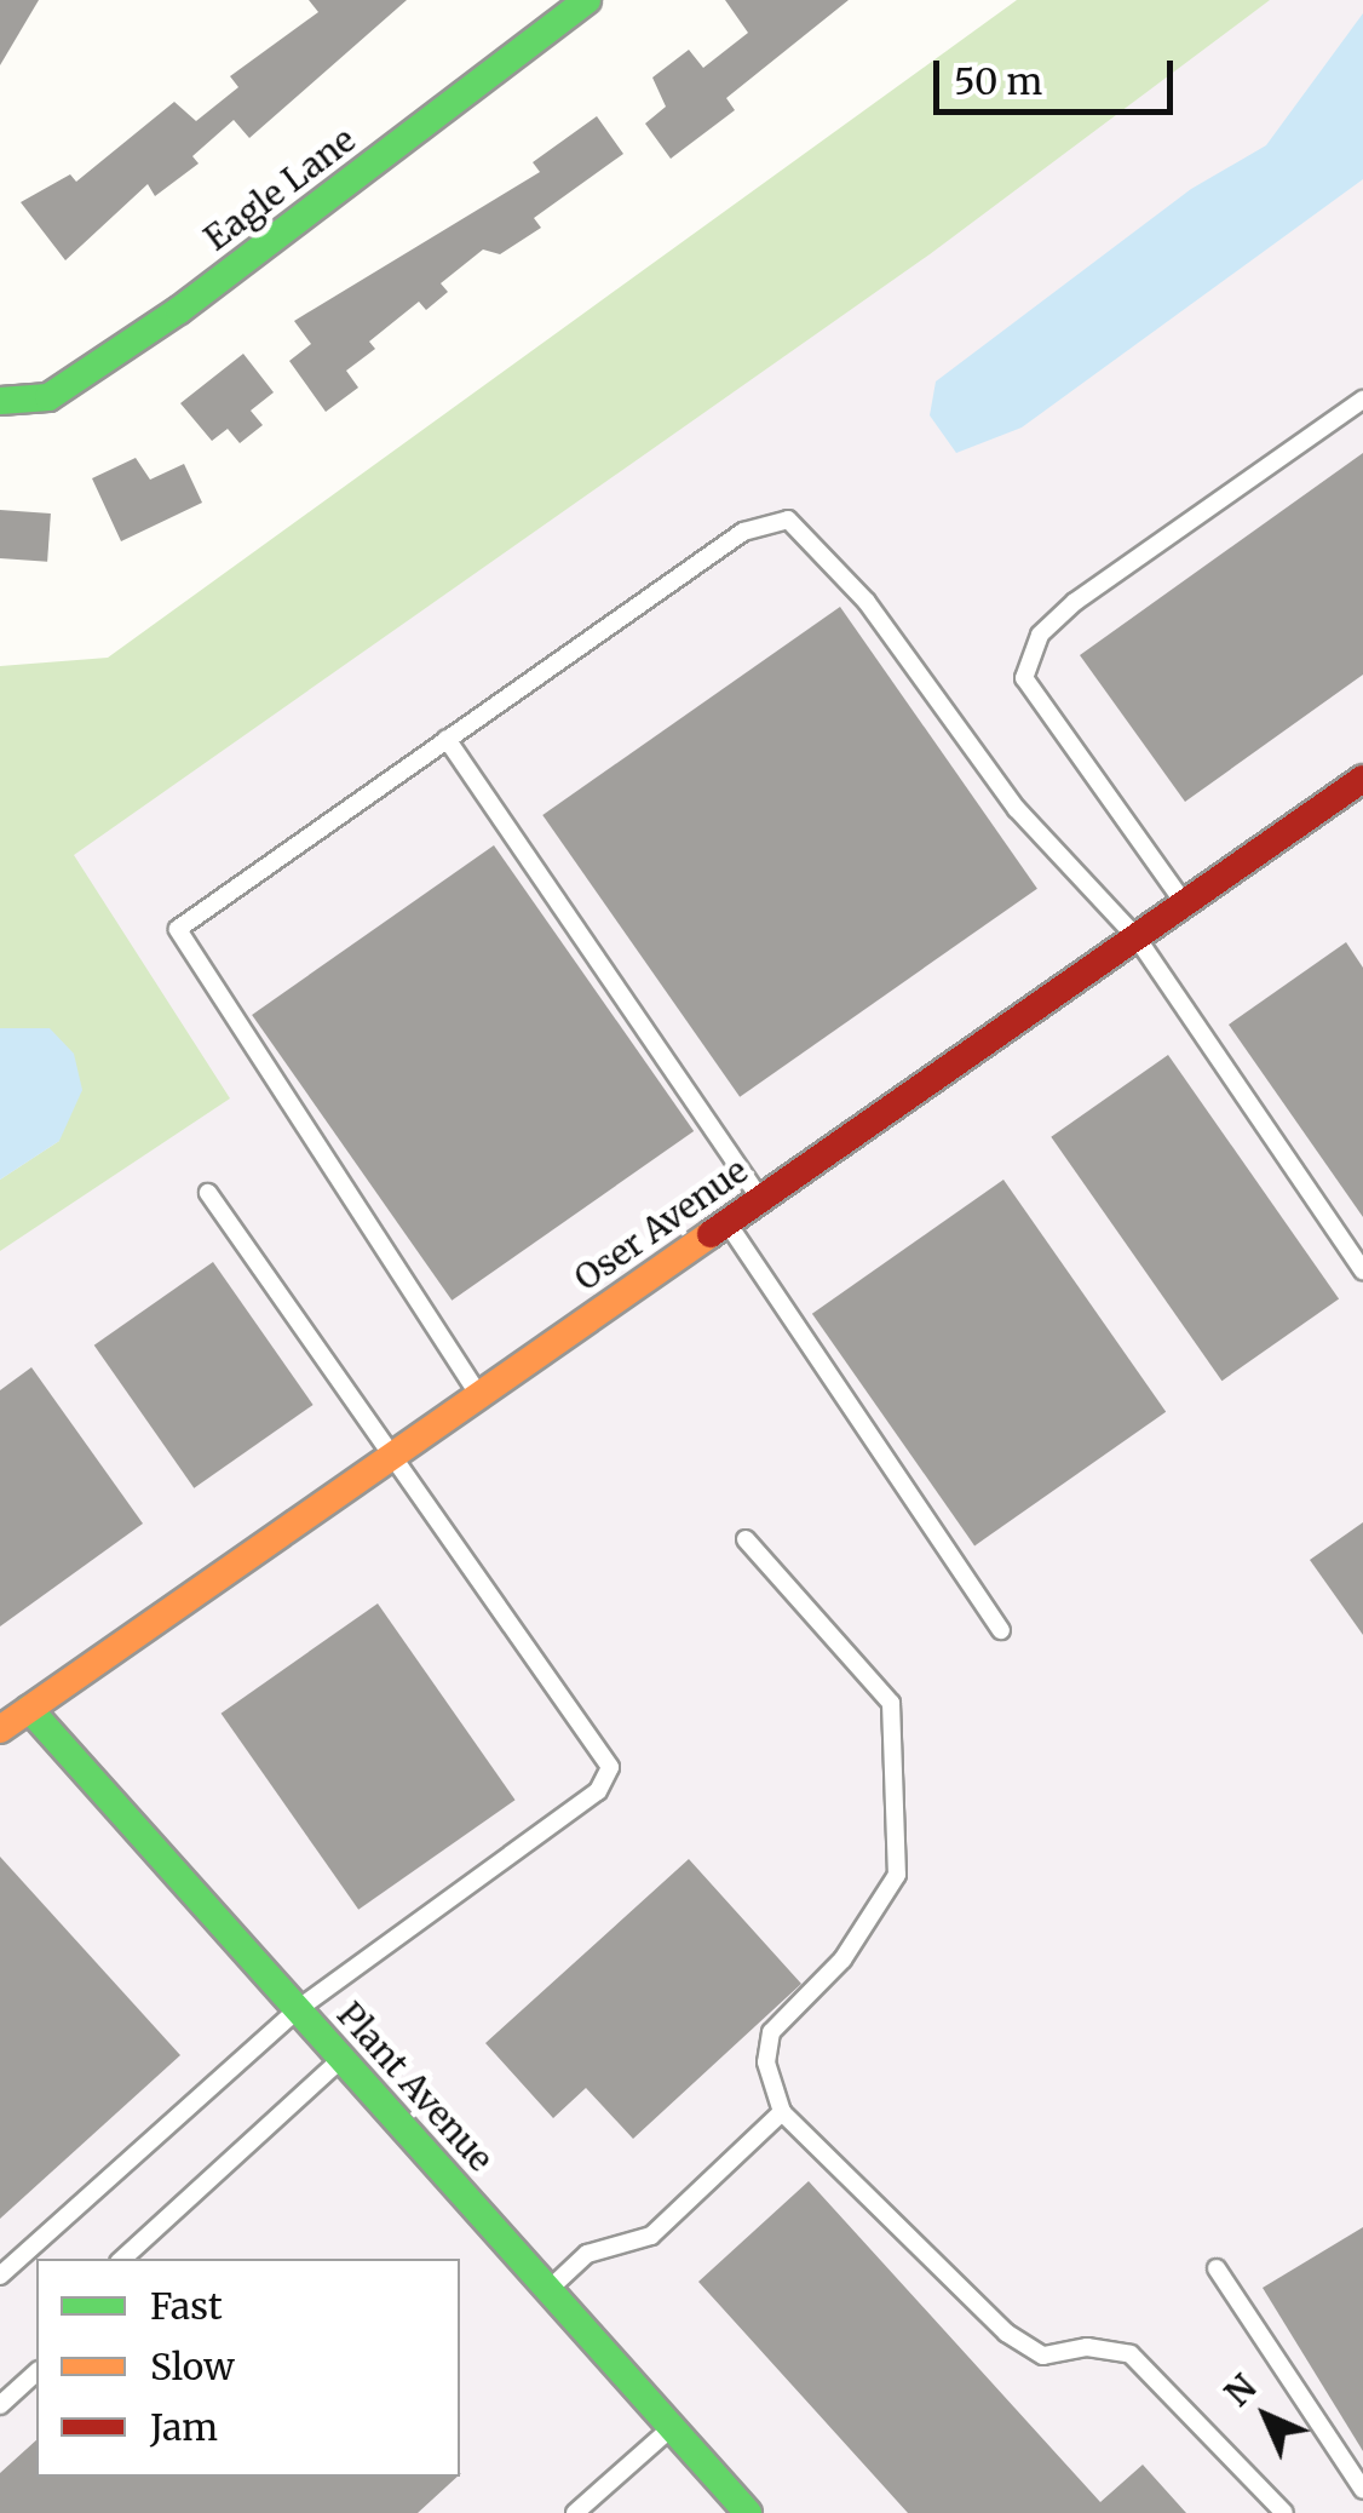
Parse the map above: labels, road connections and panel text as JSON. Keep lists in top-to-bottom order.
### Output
{
  "streets": {
    "street": ["Eagle Lane", "Oser Avenue", "Plant Avenue"]
  },
  "crossings": [
    ["Oser Avenue", "Plant Avenue"]
  ],
  "legend": ["Fast", "Slow", "Jam"],
  "scale_bar": "50 m",
  "north": "top left"
}
